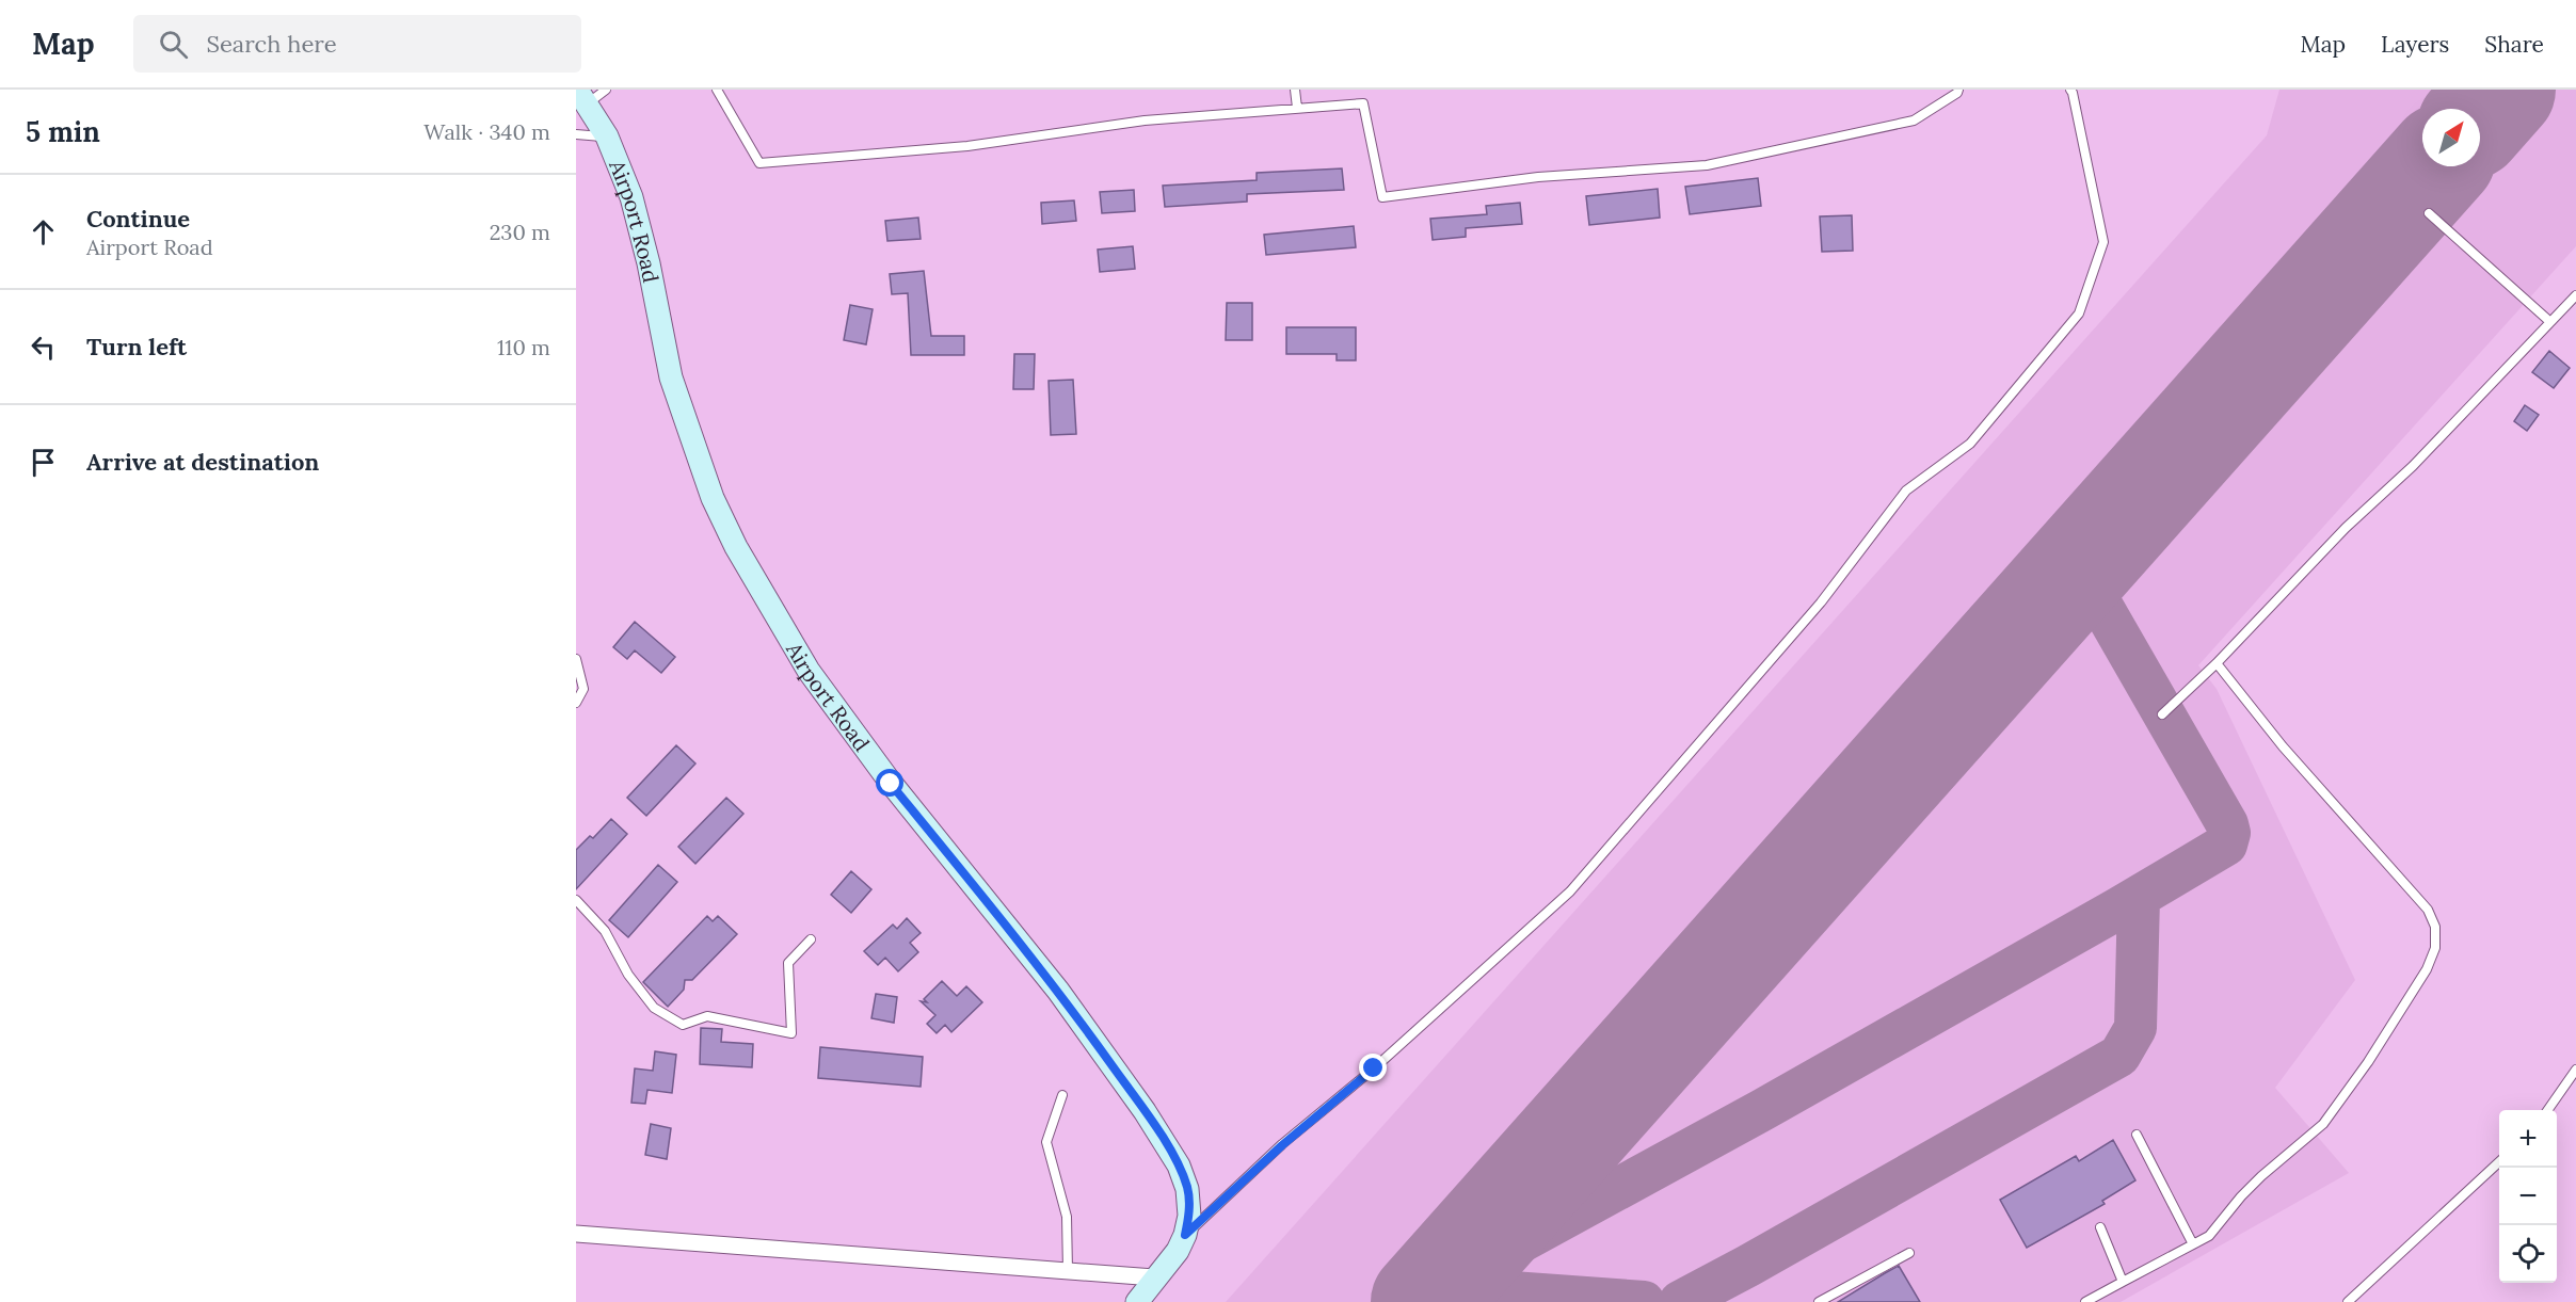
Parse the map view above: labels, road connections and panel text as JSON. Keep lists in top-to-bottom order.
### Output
{
  "streets": {
    "main road": ["Airport Road"]
  },
  "north": "top right",
  "page": {
    "header": "Map",
    "search": "Search here",
    "nav": ["Map", "Layers", "Share"],
    "heading": ["5 min", "Walk · 340 m"],
    "list": [
      ["Continue", "Airport Road", "230 m"],
      ["Turn left", "110 m"],
      "Arrive at destination"
    ],
    "map_buttons": ["+", "−"]
  }
}
